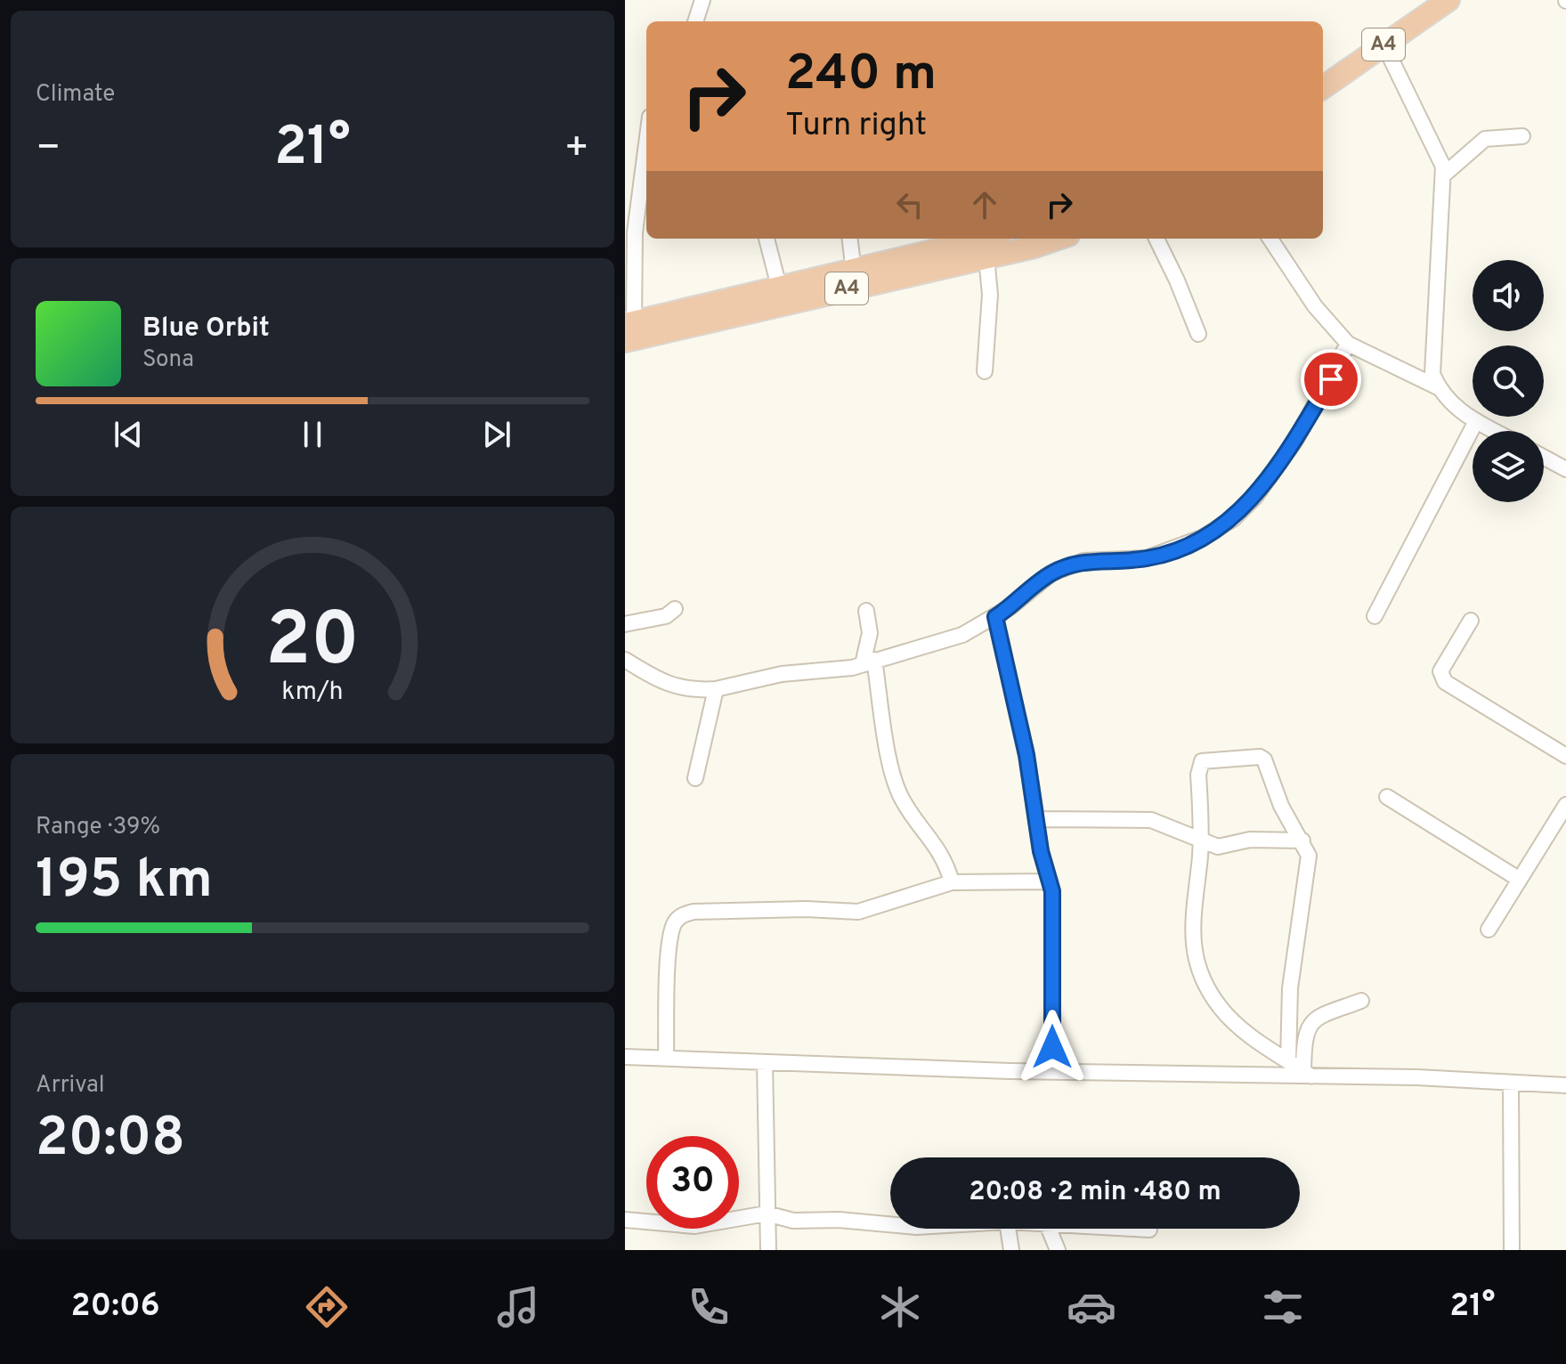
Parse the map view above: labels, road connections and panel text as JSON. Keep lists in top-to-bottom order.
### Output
{
  "streets": {
    "highway": ["A4"]
  },
  "page": {
    "tile": [
      "Climate",
      ["Range · 39%", "195 km"],
      ["Arrival", "20:08"]
    ],
    "turn": ["240 m", "Turn right"],
    "heat": ["−", "21°", "+"],
    "song": ["Blue Orbit", "Sona"],
    "limit": "30",
    "trip": "20:08 · 2 min · 480 m",
    "tabs": ["20:06", "21°"],
    "gauge": ["20", "km/h"]
  }
}
